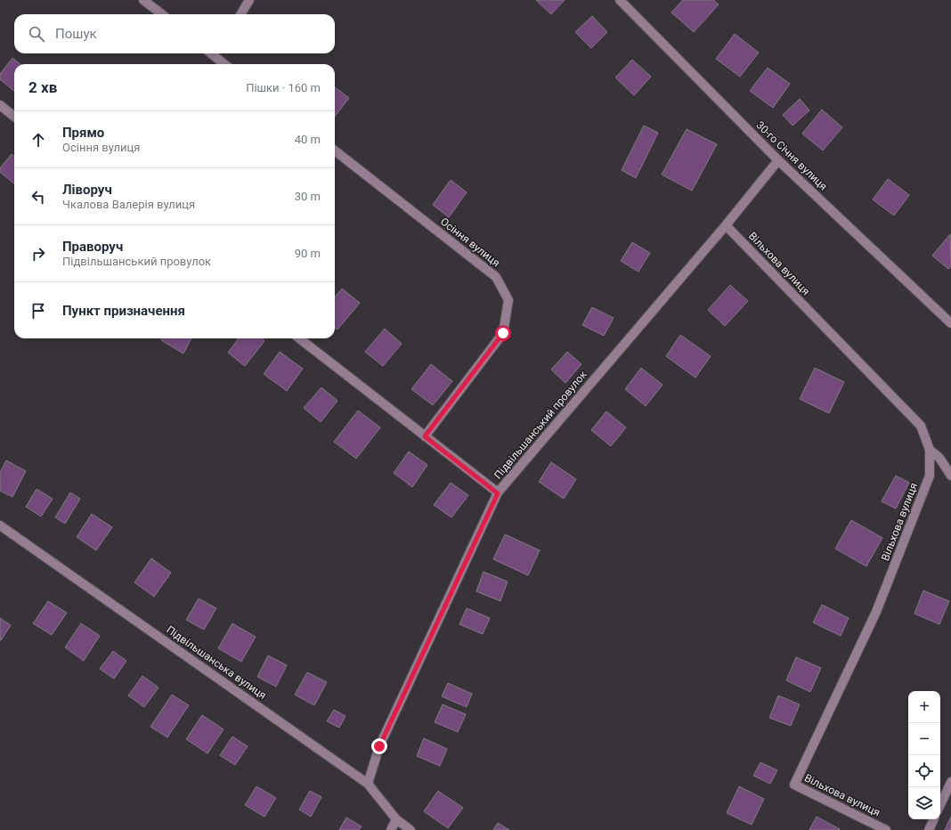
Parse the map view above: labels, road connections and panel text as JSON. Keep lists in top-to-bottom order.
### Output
{
  "streets": {
    "street": [
      "30-го Січня вулиця",
      "Осіння вулиця",
      "Вільхова вулиця",
      "Підвільшанський провулок",
      "Підвільшанська вулиця"
    ]
  },
  "crossings": [
    ["30-го Січня вулиця", "Підвільшанський провулок"],
    ["Вільхова вулиця", "Підвільшанський провулок"],
    ["Підвільшанський провулок", "Підвільшанська вулиця"]
  ],
  "page": {
    "search": "Пошук",
    "heading": ["2 хв", "Пішки · 160 m"],
    "list": [
      ["Прямо", "Осіння вулиця", "40 m"],
      ["Ліворуч", "Чкалова Валерія вулиця", "30 m"],
      ["Праворуч", "Підвільшанський провулок", "90 m"],
      "Пункт призначення"
    ],
    "map_buttons": ["+", "−"]
  }
}
